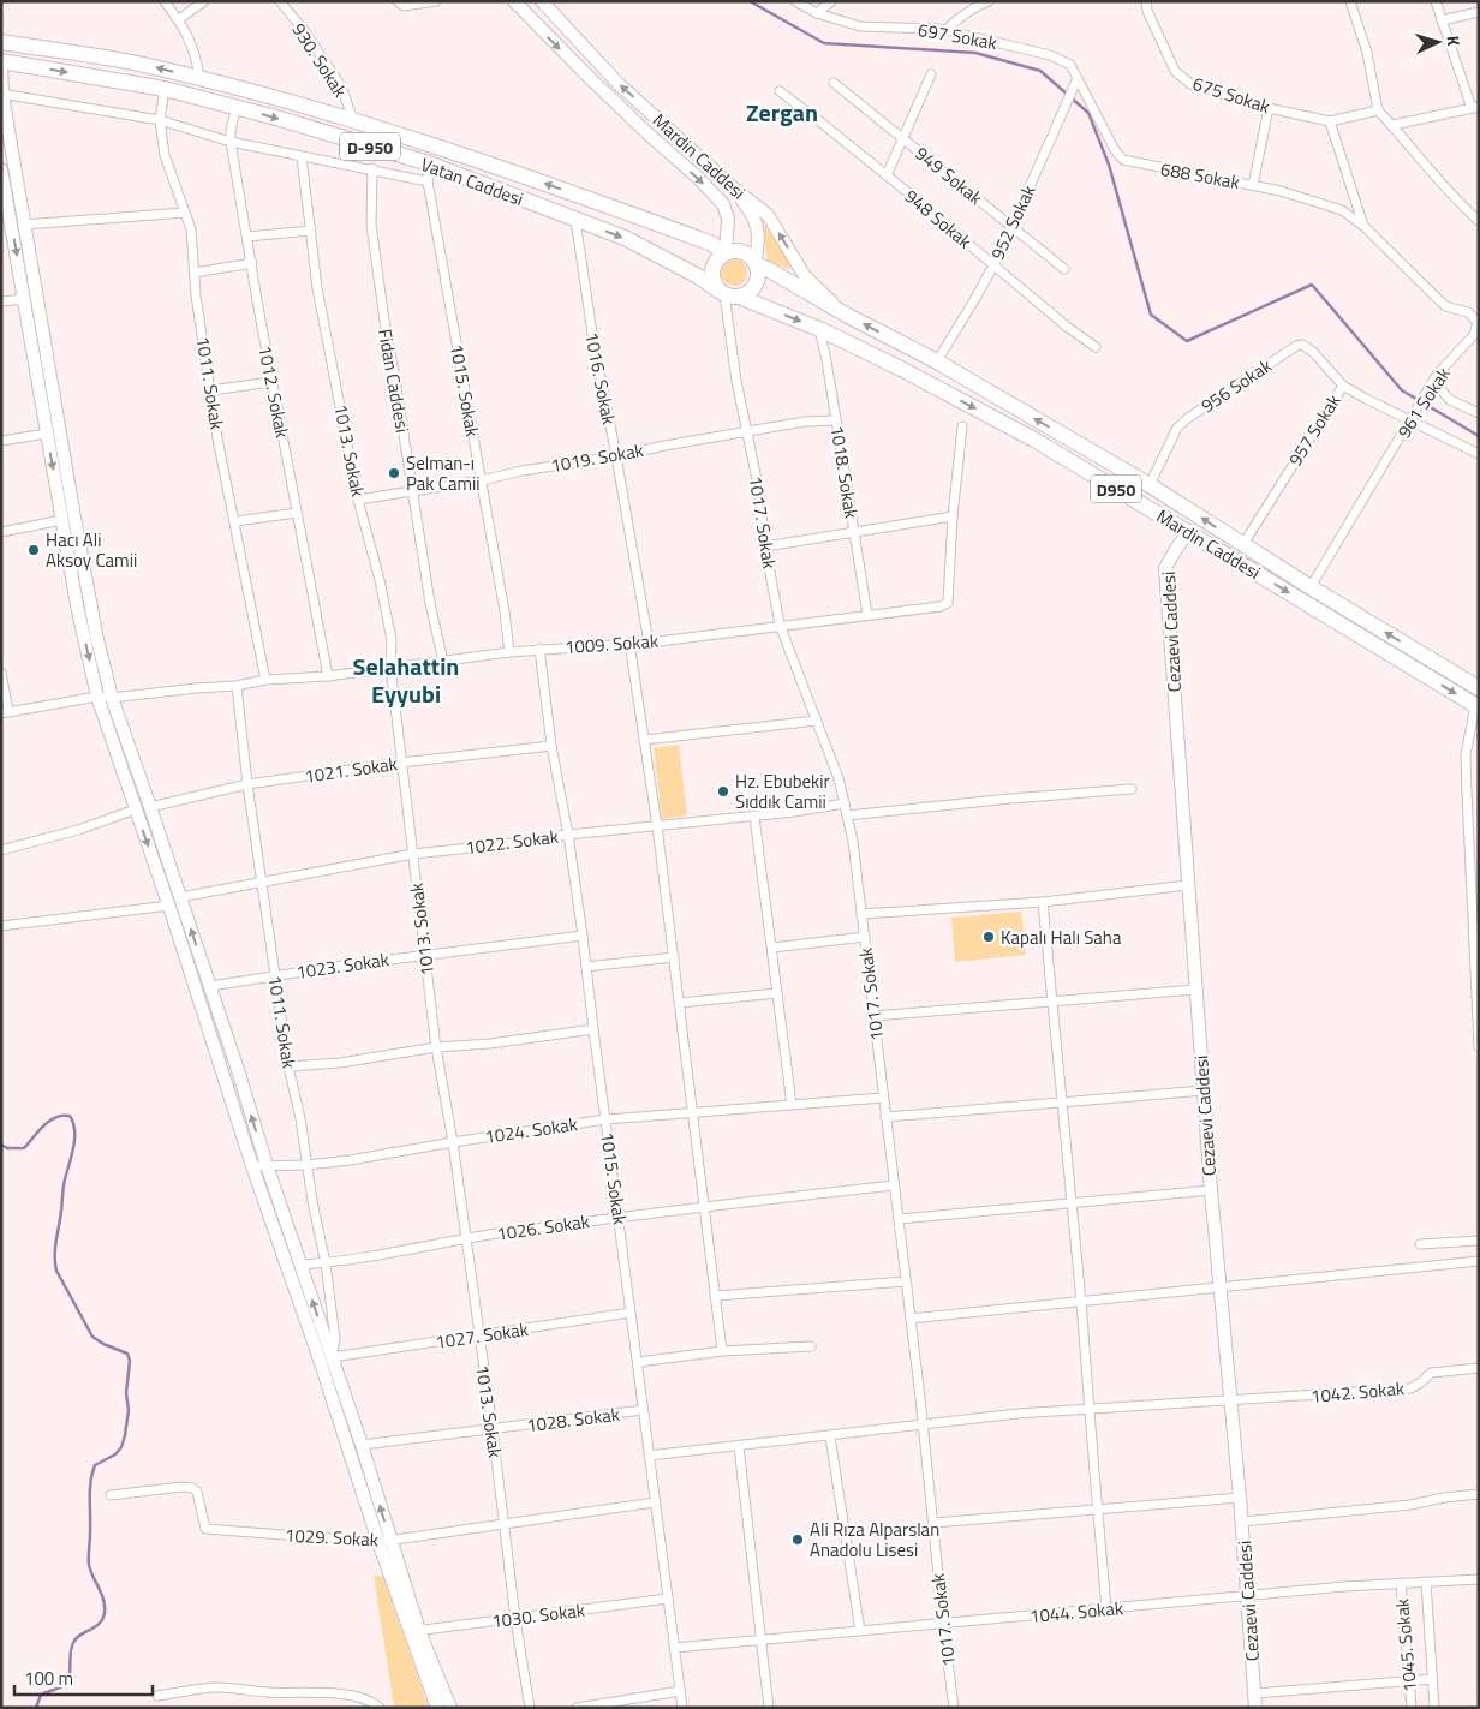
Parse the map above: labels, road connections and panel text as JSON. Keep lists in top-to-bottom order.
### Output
{
  "streets": {
    "highway": [
      "D-950",
      "Mardin Caddesi",
      "Vatan Caddesi",
      "D950"
    ],
    "street": [
      "697 Sokak",
      "930. Sokak",
      "675 Sokak",
      "949 Sokak",
      "688 Sokak",
      "948 Sokak",
      "952 Sokak",
      "1016. Sokak",
      "Fidan Caddesi",
      "1011. Sokak",
      "956 Sokak",
      "1015. Sokak",
      "1012. Sokak",
      "961 Sokak",
      "957 Sokak",
      "1013. Sokak",
      "1019. Sokak",
      "1018. Sokak",
      "1017. Sokak",
      "Cezaevi Caddesi",
      "1009. Sokak",
      "1021. Sokak",
      "1022. Sokak",
      "1023. Sokak",
      "1024. Sokak",
      "1026. Sokak",
      "1027. Sokak",
      "1042. Sokak",
      "1028. Sokak",
      "1029. Sokak",
      "1044. Sokak",
      "1030. Sokak",
      "1045. Sokak"
    ]
  },
  "crossings": [
    ["697 Sokak", "688 Sokak"],
    ["697 Sokak", "952 Sokak"],
    ["930. Sokak", "Vatan Caddesi"],
    ["675 Sokak", "961 Sokak"],
    ["Mardin Caddesi", "Vatan Caddesi"],
    ["Mardin Caddesi", "952 Sokak"],
    ["Mardin Caddesi", "956 Sokak"],
    ["Mardin Caddesi", "961 Sokak"],
    ["Mardin Caddesi", "957 Sokak"],
    ["Mardin Caddesi", "1018. Sokak"],
    ["Mardin Caddesi", "1017. Sokak"],
    ["Mardin Caddesi", "Cezaevi Caddesi"],
    ["949 Sokak", "952 Sokak"],
    ["688 Sokak", "952 Sokak"],
    ["688 Sokak", "961 Sokak"],
    ["Vatan Caddesi", "1016. Sokak"],
    ["Vatan Caddesi", "1011. Sokak"],
    ["Vatan Caddesi", "1015. Sokak"],
    ["Vatan Caddesi", "1012. Sokak"],
    ["Vatan Caddesi", "1017. Sokak"],
    ["948 Sokak", "952 Sokak"],
    ["1016. Sokak", "1019. Sokak"],
    ["1016. Sokak", "1009. Sokak"],
    ["Fidan Caddesi", "1019. Sokak"],
    ["Fidan Caddesi", "1009. Sokak"],
    ["1011. Sokak", "1009. Sokak"],
    ["1011. Sokak", "1021. Sokak"],
    ["1011. Sokak", "1022. Sokak"],
    ["1011. Sokak", "1023. Sokak"],
    ["1011. Sokak", "1024. Sokak"],
    ["1011. Sokak", "1026. Sokak"],
    ["1011. Sokak", "1027. Sokak"],
    ["956 Sokak", "957 Sokak"],
    ["1015. Sokak", "1019. Sokak"],
    ["1015. Sokak", "1009. Sokak"],
    ["1015. Sokak", "1021. Sokak"],
    ["1015. Sokak", "1022. Sokak"],
    ["1015. Sokak", "1023. Sokak"],
    ["1015. Sokak", "1024. Sokak"],
    ["1015. Sokak", "1026. Sokak"],
    ["1015. Sokak", "1027. Sokak"],
    ["1015. Sokak", "1042. Sokak"],
    ["1015. Sokak", "1028. Sokak"],
    ["1015. Sokak", "1029. Sokak"],
    ["1015. Sokak", "1044. Sokak"],
    ["1015. Sokak", "1030. Sokak"],
    ["1012. Sokak", "1009. Sokak"],
    ["961 Sokak", "957 Sokak"],
    ["1013. Sokak", "1019. Sokak"],
    ["1013. Sokak", "1009. Sokak"],
    ["1013. Sokak", "1021. Sokak"],
    ["1013. Sokak", "1022. Sokak"],
    ["1013. Sokak", "1023. Sokak"],
    ["1013. Sokak", "1024. Sokak"],
    ["1013. Sokak", "1026. Sokak"],
    ["1013. Sokak", "1027. Sokak"],
    ["1013. Sokak", "1028. Sokak"],
    ["1013. Sokak", "1029. Sokak"],
    ["1013. Sokak", "1030. Sokak"],
    ["1019. Sokak", "1018. Sokak"],
    ["1019. Sokak", "1017. Sokak"],
    ["1018. Sokak", "1009. Sokak"],
    ["1017. Sokak", "1009. Sokak"],
    ["1017. Sokak", "1022. Sokak"],
    ["1017. Sokak", "1024. Sokak"],
    ["1017. Sokak", "1026. Sokak"],
    ["1017. Sokak", "1042. Sokak"],
    ["1017. Sokak", "1044. Sokak"],
    ["Cezaevi Caddesi", "1042. Sokak"],
    ["Cezaevi Caddesi", "1044. Sokak"],
    ["1044. Sokak", "1045. Sokak"]
  ],
  "districts": ["Zergan", "Selahattin Eyyubi"],
  "places": [
    "Selman-ı Pak Camii",
    "Hacı Ali Aksoy Camii",
    "Hz. Ebubekir Sıddık Camii",
    "Kapalı Halı Saha",
    "Ali Rıza Alparslan Anadolu Lisesi"
  ],
  "scale_bar": "100 m",
  "north": "right"
}
